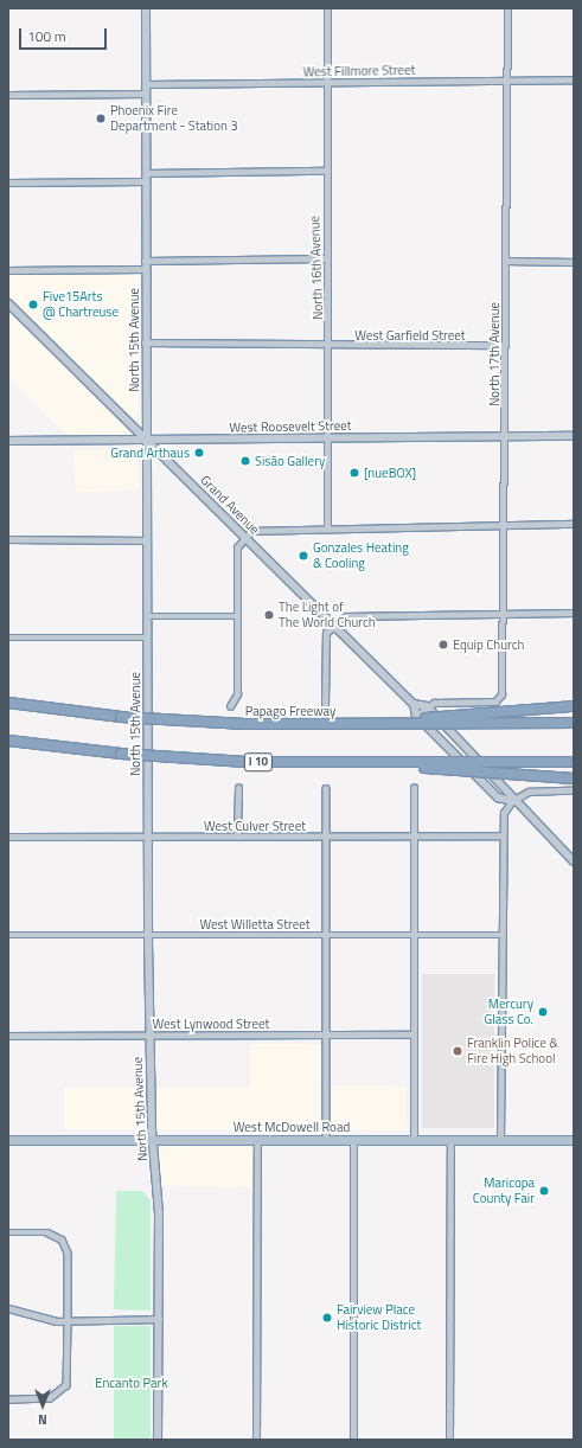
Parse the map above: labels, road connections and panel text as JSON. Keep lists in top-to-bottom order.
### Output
{
  "streets": {
    "highway": ["Papago Freeway", "I 10"],
    "main road": ["West McDowell Road"],
    "street": [
      "West Fillmore Street",
      "North 16th Avenue",
      "West Garfield Street",
      "North 15th Avenue",
      "North 17th Avenue",
      "West Roosevelt Street",
      "Grand Avenue",
      "West Culver Street",
      "West Willetta Street",
      "West Lynwood Street"
    ]
  },
  "crossings": [
    ["West Fillmore Street", "North 16th Avenue"],
    ["West Fillmore Street", "North 15th Avenue"],
    ["West Fillmore Street", "North 17th Avenue"],
    ["North 16th Avenue", "West Garfield Street"],
    ["North 16th Avenue", "West Roosevelt Street"],
    ["West Garfield Street", "North 15th Avenue"],
    ["West Garfield Street", "North 17th Avenue"],
    ["North 15th Avenue", "West Roosevelt Street"],
    ["North 15th Avenue", "Grand Avenue"],
    ["North 15th Avenue", "West Culver Street"],
    ["North 15th Avenue", "West Willetta Street"],
    ["North 15th Avenue", "West Lynwood Street"],
    ["North 15th Avenue", "West McDowell Road"],
    ["North 17th Avenue", "West Roosevelt Street"],
    ["West Roosevelt Street", "Grand Avenue"]
  ],
  "parks": ["Encanto Park"],
  "places": [
    "Phoenix Fire Department - Station 3",
    "Five15Arts @ Chartreuse",
    "Grand Arthaus",
    "Sisāo Gallery",
    "[nueBOX]",
    "Gonzales Heating & Cooling",
    "The Light of The World Church",
    "Equip Church",
    "Mercury Glass Co.",
    "Franklin Police & Fire High School",
    "Maricopa County Fair",
    "Fairview Place Historic District"
  ],
  "scale_bar": "100 m",
  "north": "bottom"
}
